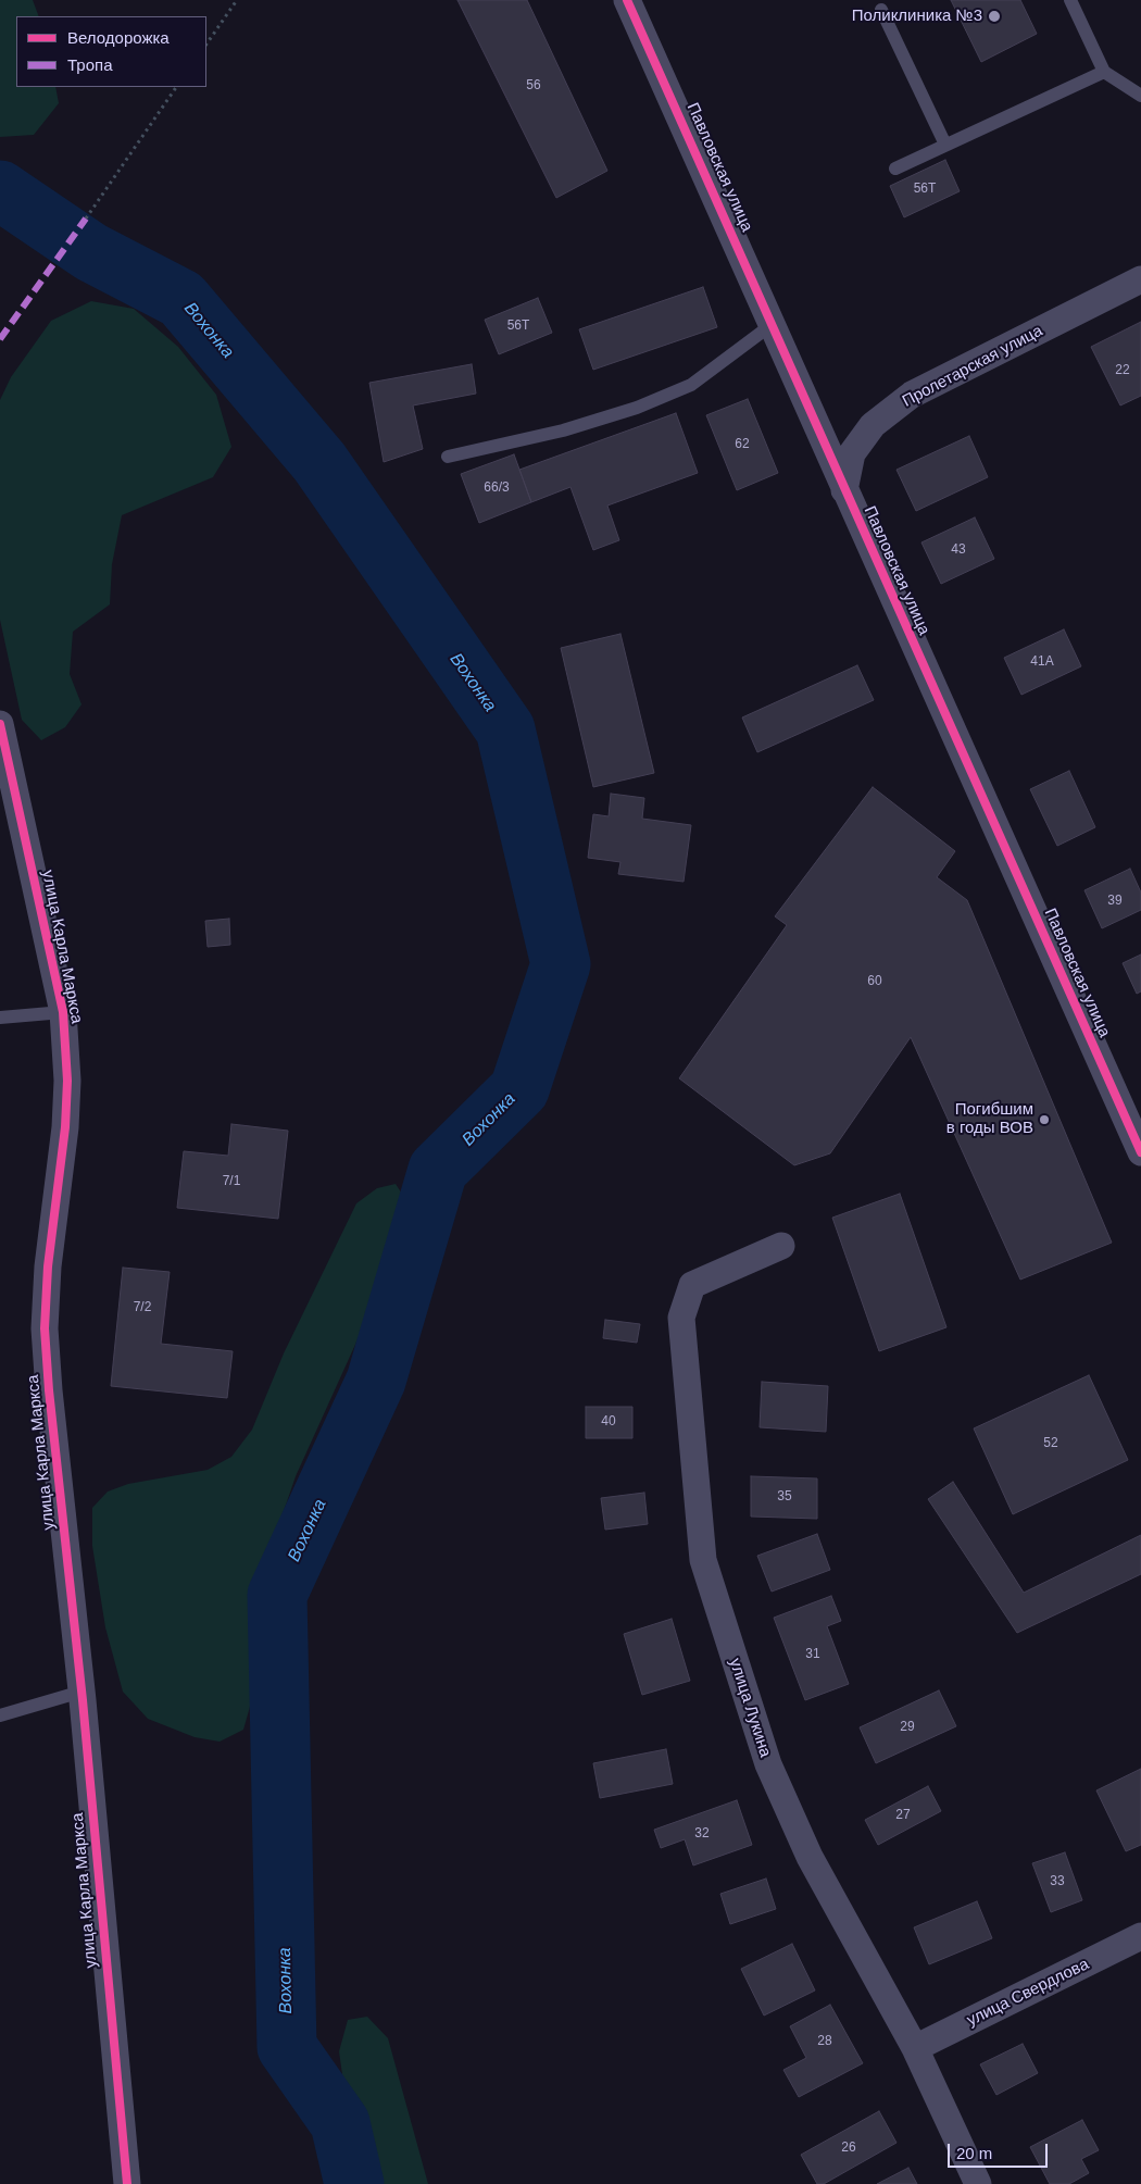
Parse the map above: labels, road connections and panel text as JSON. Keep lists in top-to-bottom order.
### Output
{
  "streets": {
    "street": [
      "Павловская улица",
      "Пролетарская улица",
      "улица Карла Маркса",
      "улица Лукина",
      "улица Свердлова"
    ]
  },
  "crossings": [
    ["Павловская улица", "Пролетарская улица"],
    ["улица Лукина", "улица Свердлова"]
  ],
  "water": ["Вохонка"],
  "places": ["Поликлиника №3", "Погибшим в годы ВОВ"],
  "house_numbers": [
    "56",
    "56Т",
    "56Т",
    "22",
    "62",
    "66/3",
    "43",
    "41А",
    "39",
    "60",
    "7/1",
    "7/2",
    "40",
    "52",
    "35",
    "31",
    "29",
    "27",
    "32",
    "33",
    "28",
    "26"
  ],
  "legend": ["Велодорожка", "Тропа"],
  "scale_bar": "20 m"
}
